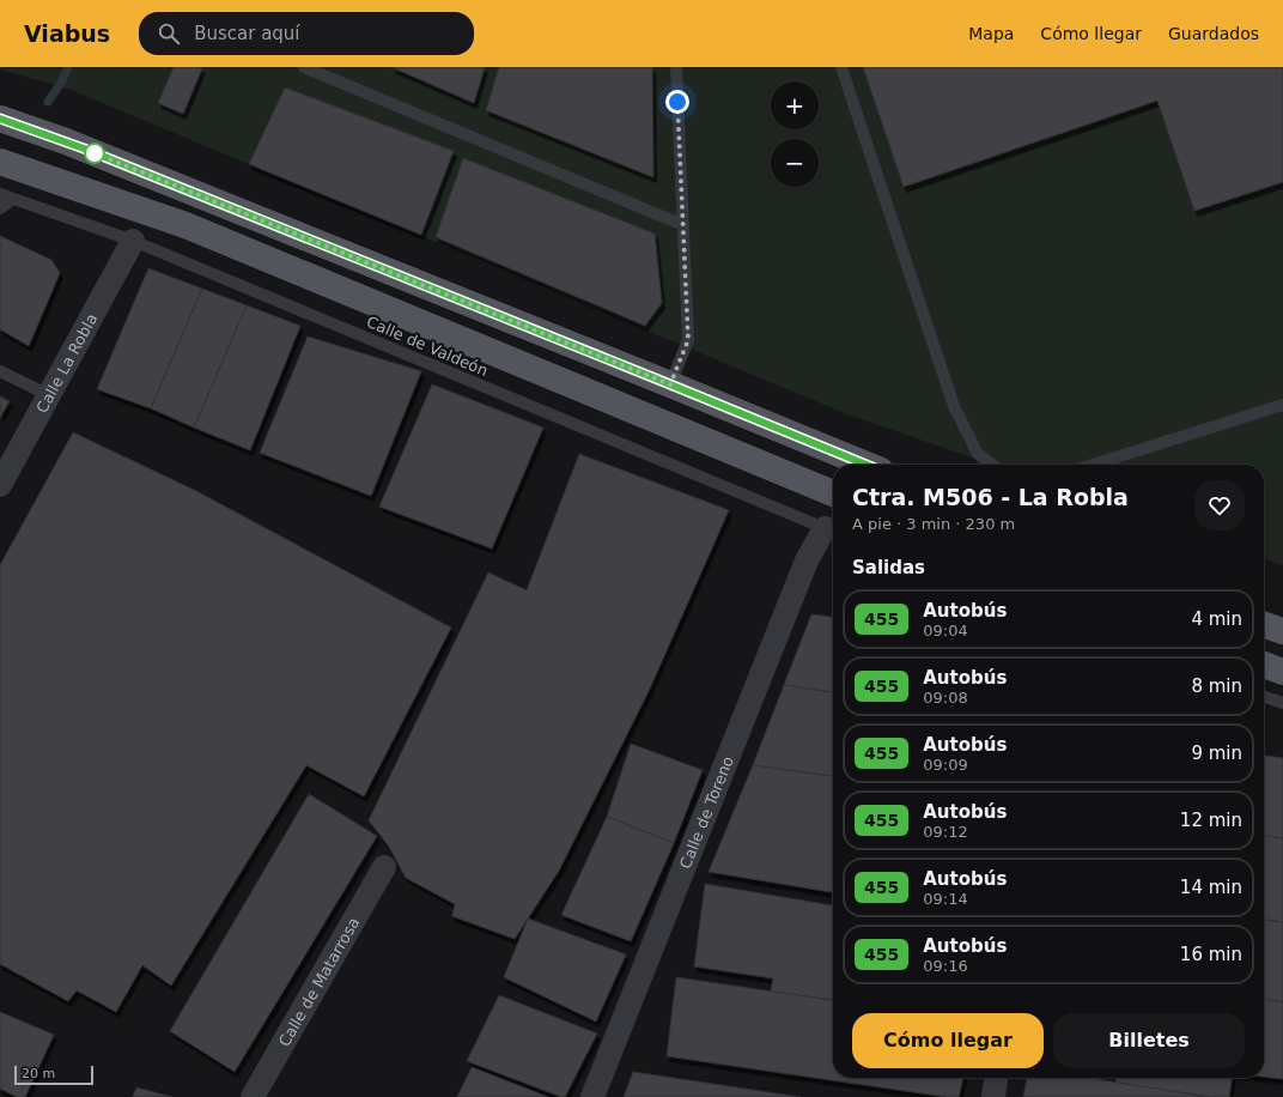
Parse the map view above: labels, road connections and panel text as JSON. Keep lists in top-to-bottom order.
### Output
{
  "streets": {
    "street": ["Calle La Robla", "Calle de Toreno", "Calle de Matarrosa"],
    "lane": ["Calle de Valdeón"]
  },
  "crossings": [
    ["Calle de Valdeón", "Calle La Robla"],
    ["Calle de Valdeón", "Calle de Toreno"]
  ],
  "lines": ["bus line 455"],
  "scale_bar": "20 m",
  "page": {
    "header": "Viabus",
    "search": "Buscar aquí",
    "nav": ["Mapa", "Cómo llegar", "Guardados"],
    "map_buttons": ["+", "−"],
    "heading": [
      ["Ctra. M506 - La Robla", "A pie · 3 min · 230 m"],
      "Salidas"
    ],
    "list": [
      {
        "mark": "455",
        "name": "Autobús",
        "note": "09:04",
        "value": "4 min"
      },
      {
        "mark": "455",
        "name": "Autobús",
        "note": "09:08",
        "value": "8 min"
      },
      {
        "mark": "455",
        "name": "Autobús",
        "note": "09:09",
        "value": "9 min"
      },
      {
        "mark": "455",
        "name": "Autobús",
        "note": "09:12",
        "value": "12 min"
      },
      {
        "mark": "455",
        "name": "Autobús",
        "note": "09:14",
        "value": "14 min"
      },
      {
        "mark": "455",
        "name": "Autobús",
        "note": "09:16",
        "value": "16 min"
      }
    ],
    "buttons": ["Cómo llegar", "Billetes"],
    "scale": "20 m"
  }
}
